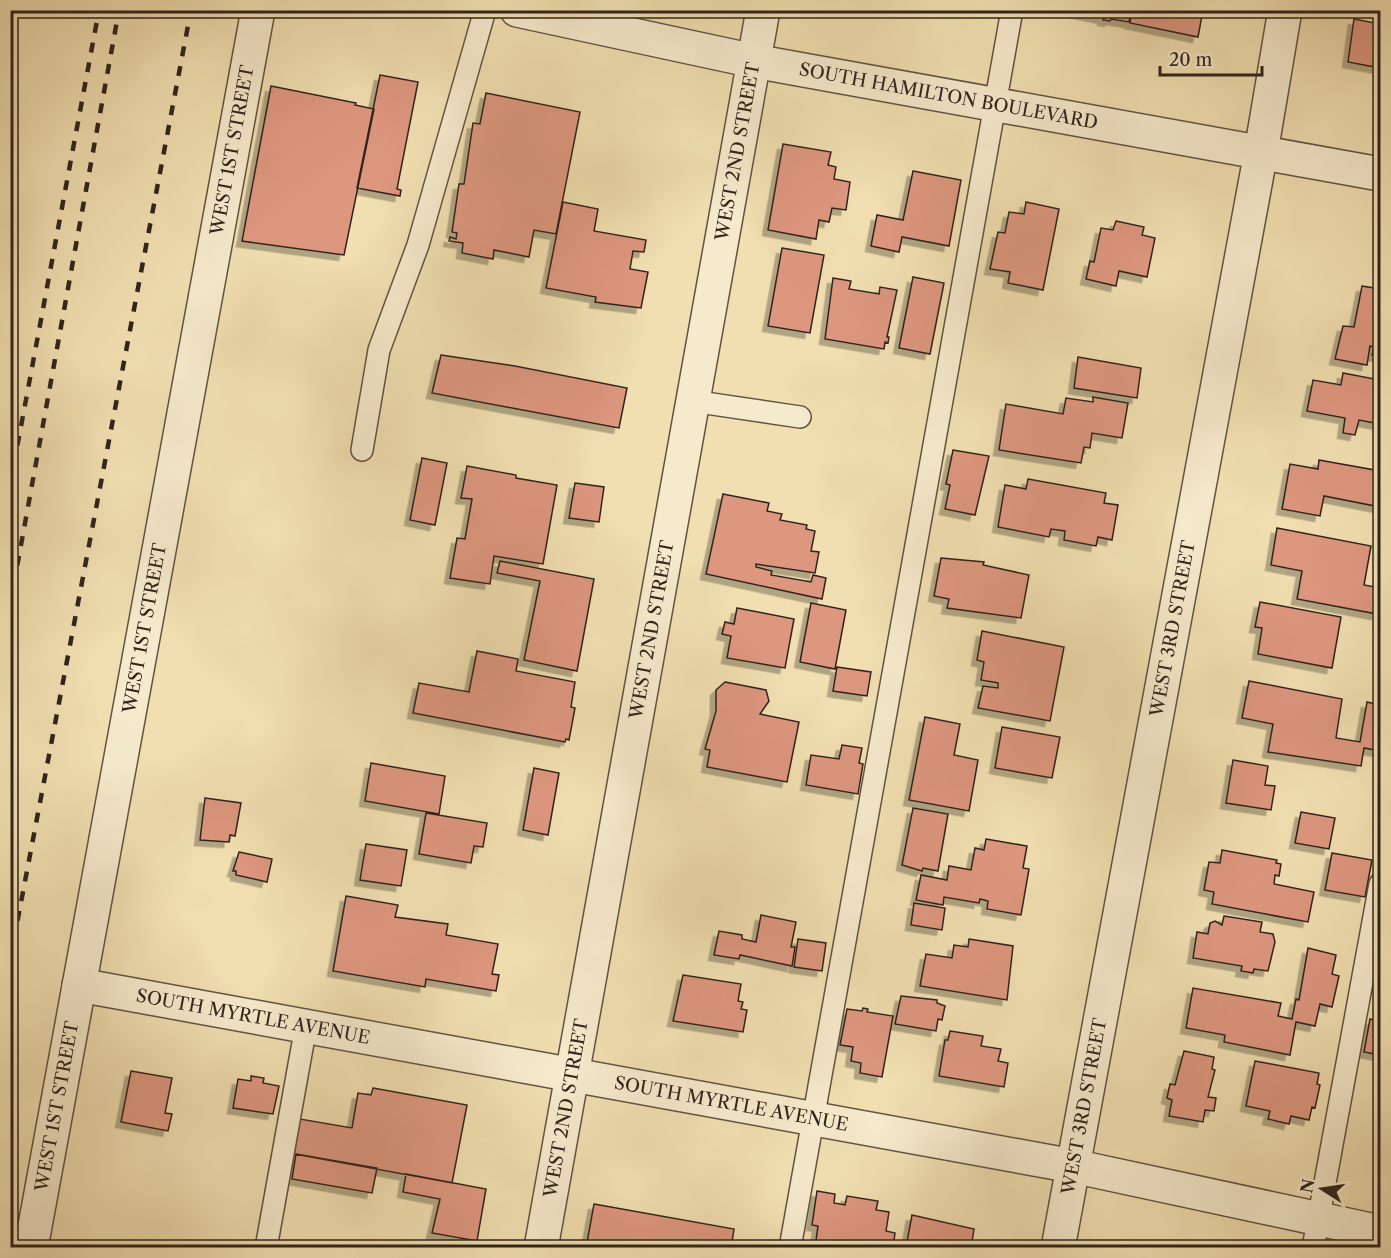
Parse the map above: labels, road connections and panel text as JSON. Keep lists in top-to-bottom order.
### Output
{
  "streets": {
    "street": [
      "SOUTH HAMILTON BOULEVARD",
      "WEST 1ST STREET",
      "WEST 2ND STREET",
      "WEST 3RD STREET",
      "SOUTH MYRTLE AVENUE"
    ]
  },
  "crossings": [
    ["SOUTH HAMILTON BOULEVARD", "WEST 2ND STREET"],
    ["SOUTH HAMILTON BOULEVARD", "WEST 3RD STREET"],
    ["WEST 1ST STREET", "SOUTH MYRTLE AVENUE"],
    ["WEST 2ND STREET", "SOUTH MYRTLE AVENUE"],
    ["WEST 3RD STREET", "SOUTH MYRTLE AVENUE"]
  ],
  "scale_bar": "20 m",
  "north": "left"
}
